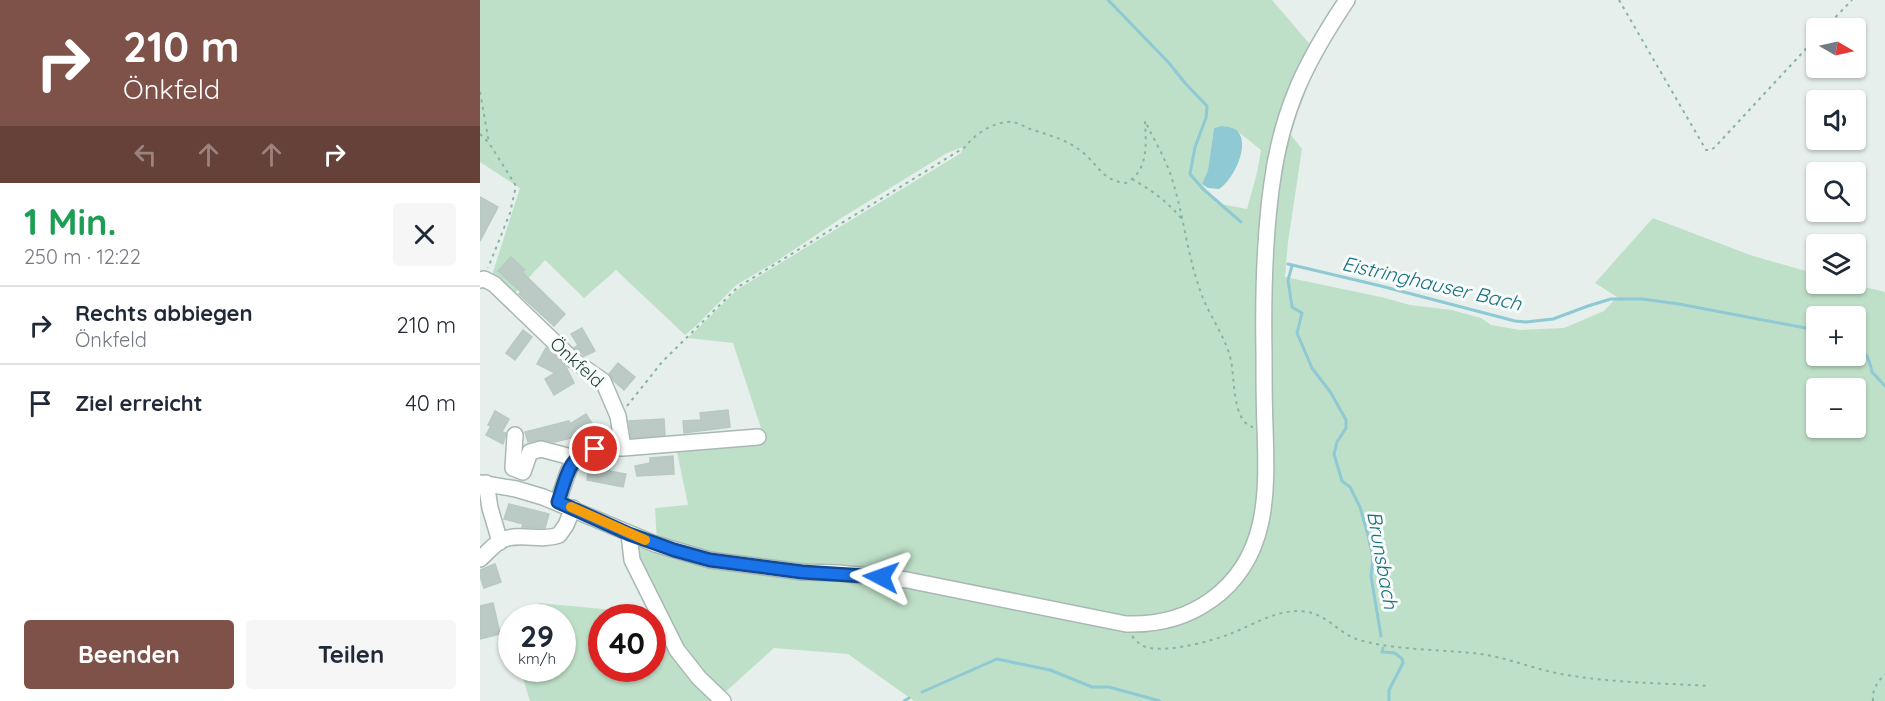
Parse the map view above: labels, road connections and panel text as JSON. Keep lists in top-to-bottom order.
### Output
{
  "streets": {
    "street": ["Önkfeld"]
  },
  "water": ["Eistringhauser Bach", "Brunsbach"],
  "north": "right",
  "page": {
    "turn": ["210 m", "Önkfeld"],
    "map_buttons": ["+", "−"],
    "heading": ["1 Min.", "250 m · 12:22"],
    "list": [
      {
        "name": "Rechts abbiegen",
        "note": "Önkfeld",
        "value": "210 m"
      },
      {
        "name": "Ziel erreicht",
        "value": "40 m"
      }
    ],
    "speed": "29 km/h",
    "limit": "40",
    "buttons": ["Beenden", "Teilen"]
  }
}
